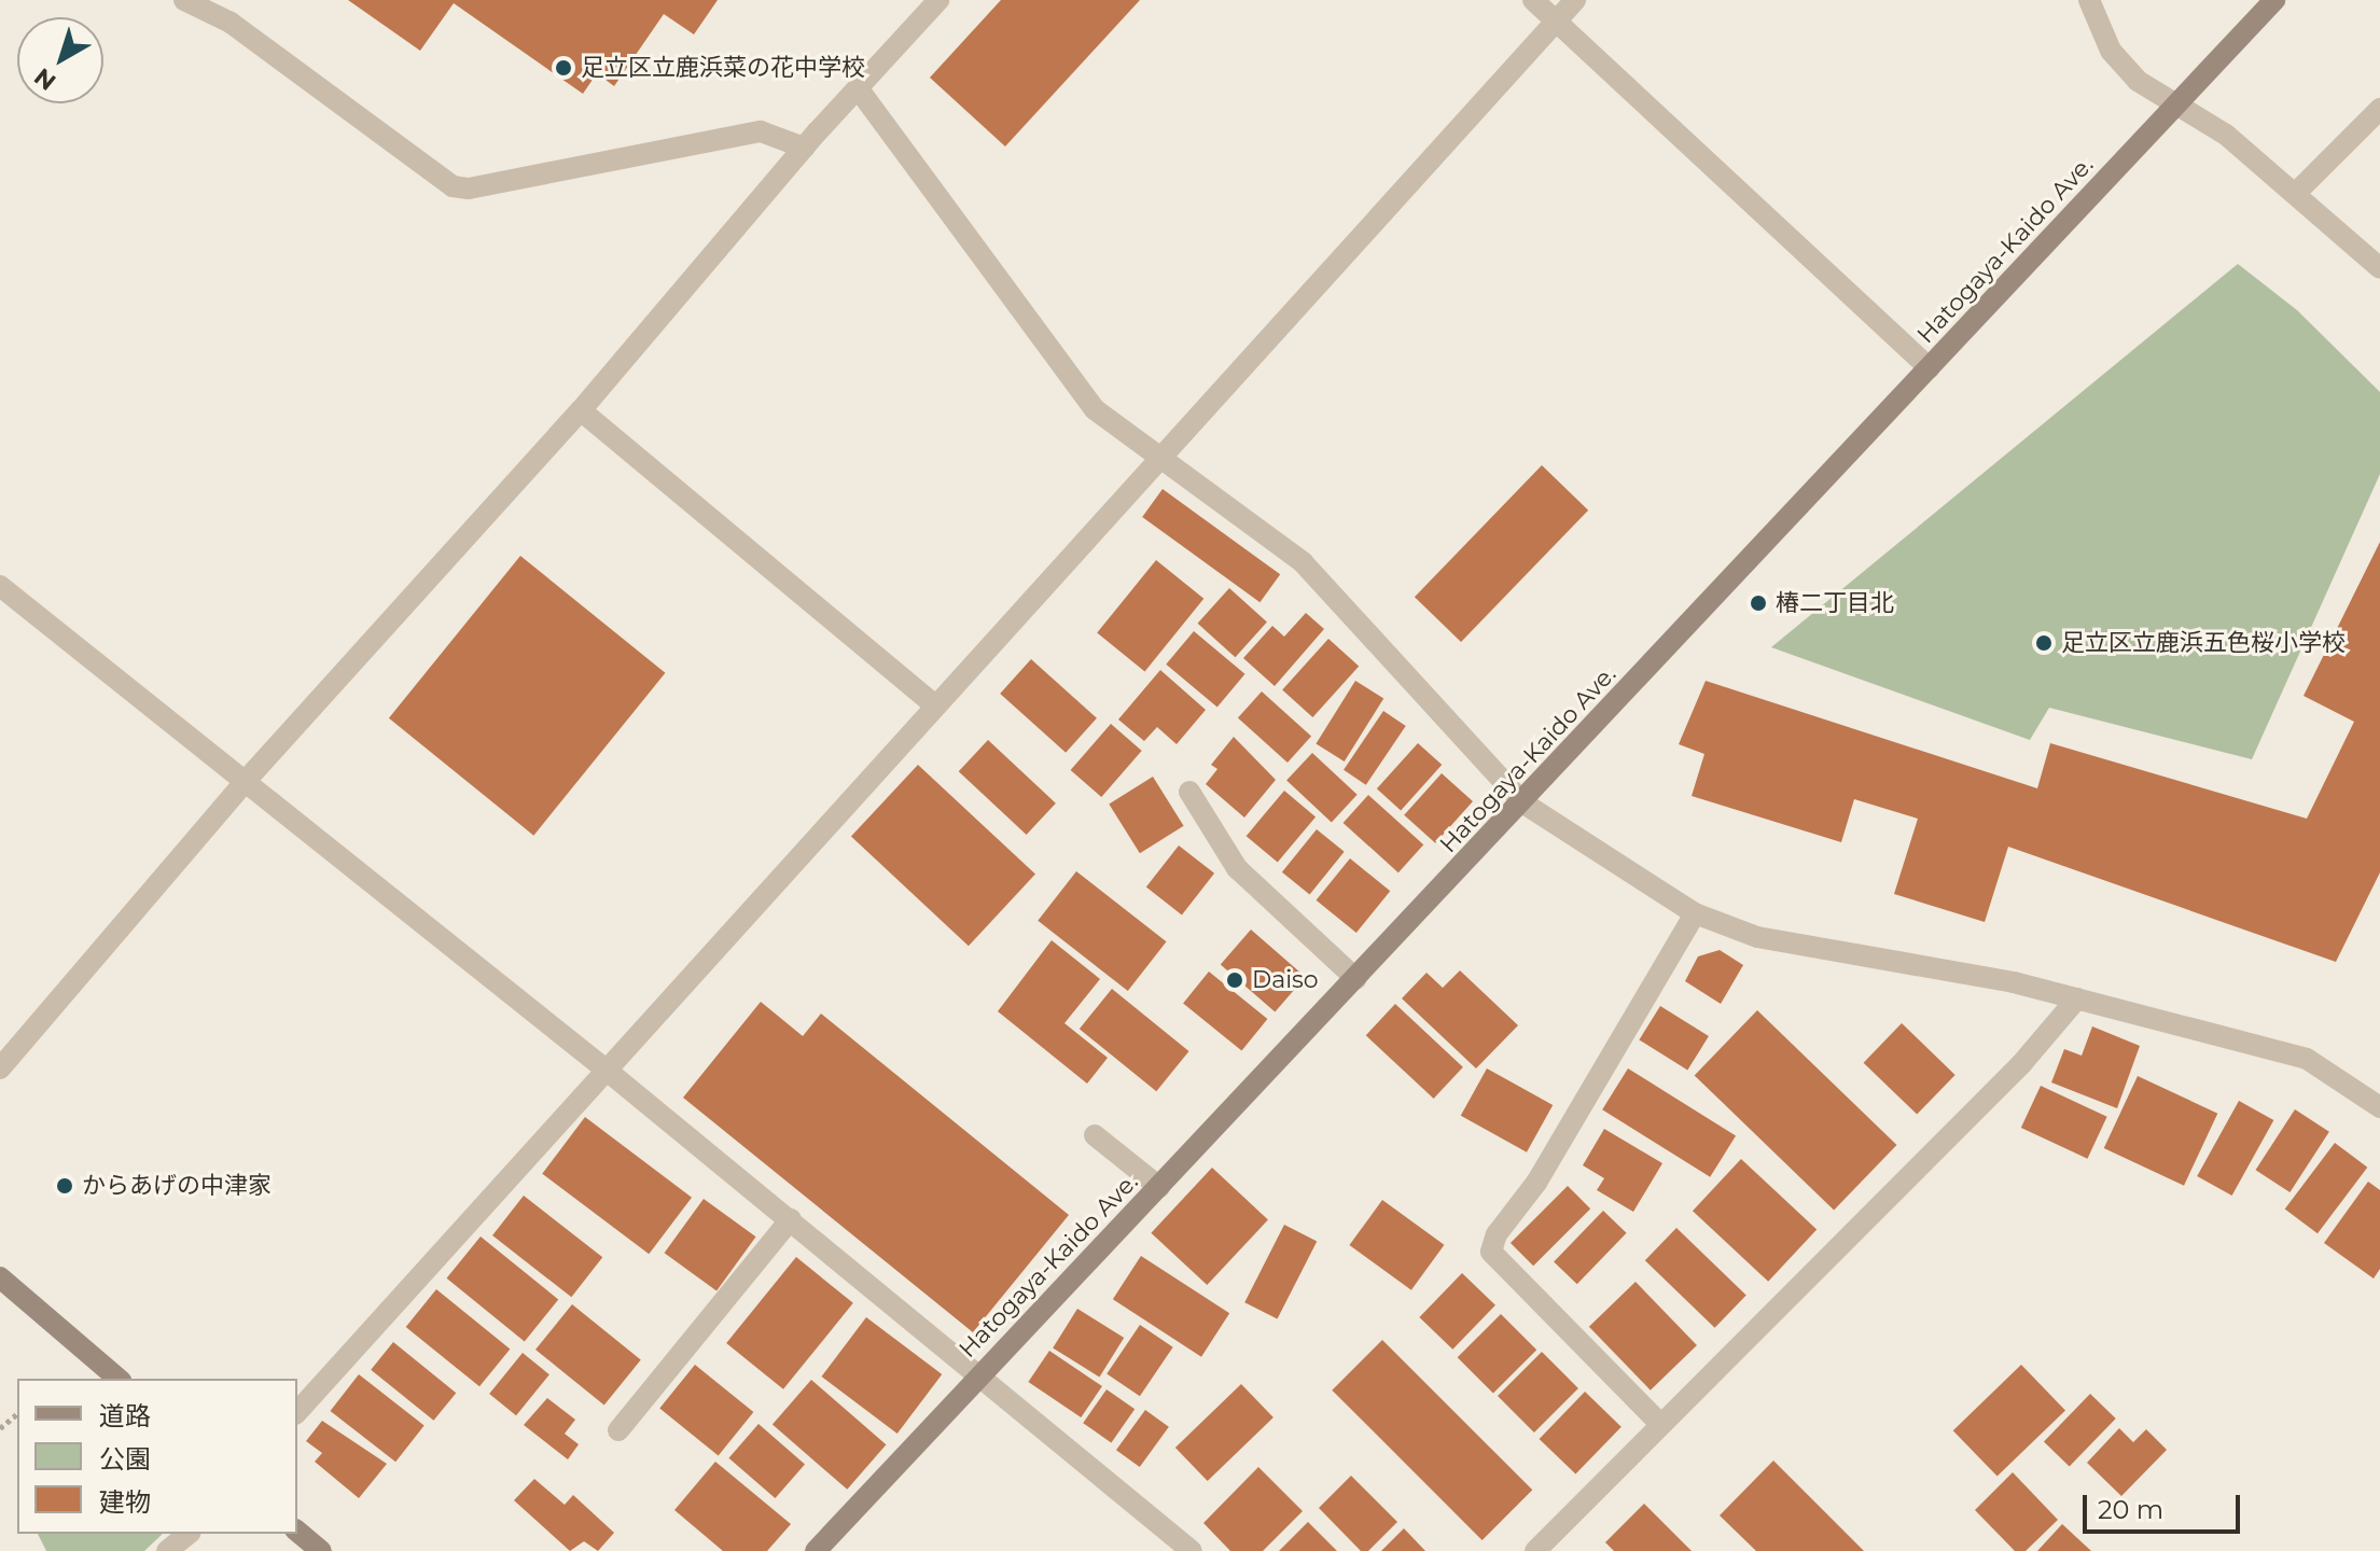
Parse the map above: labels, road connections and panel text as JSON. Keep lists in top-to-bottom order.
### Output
{
  "streets": {
    "main road": ["Hatogaya-Kaido Ave."]
  },
  "places": [
    "足立区立鹿浜菜の花中学校",
    "椿二丁目北",
    "足立区立鹿浜五色桜小学校",
    "Daiso",
    "からあげの中津家"
  ],
  "legend": ["道路", "公園", "建物"],
  "scale_bar": "20 m",
  "north": "bottom left"
}
